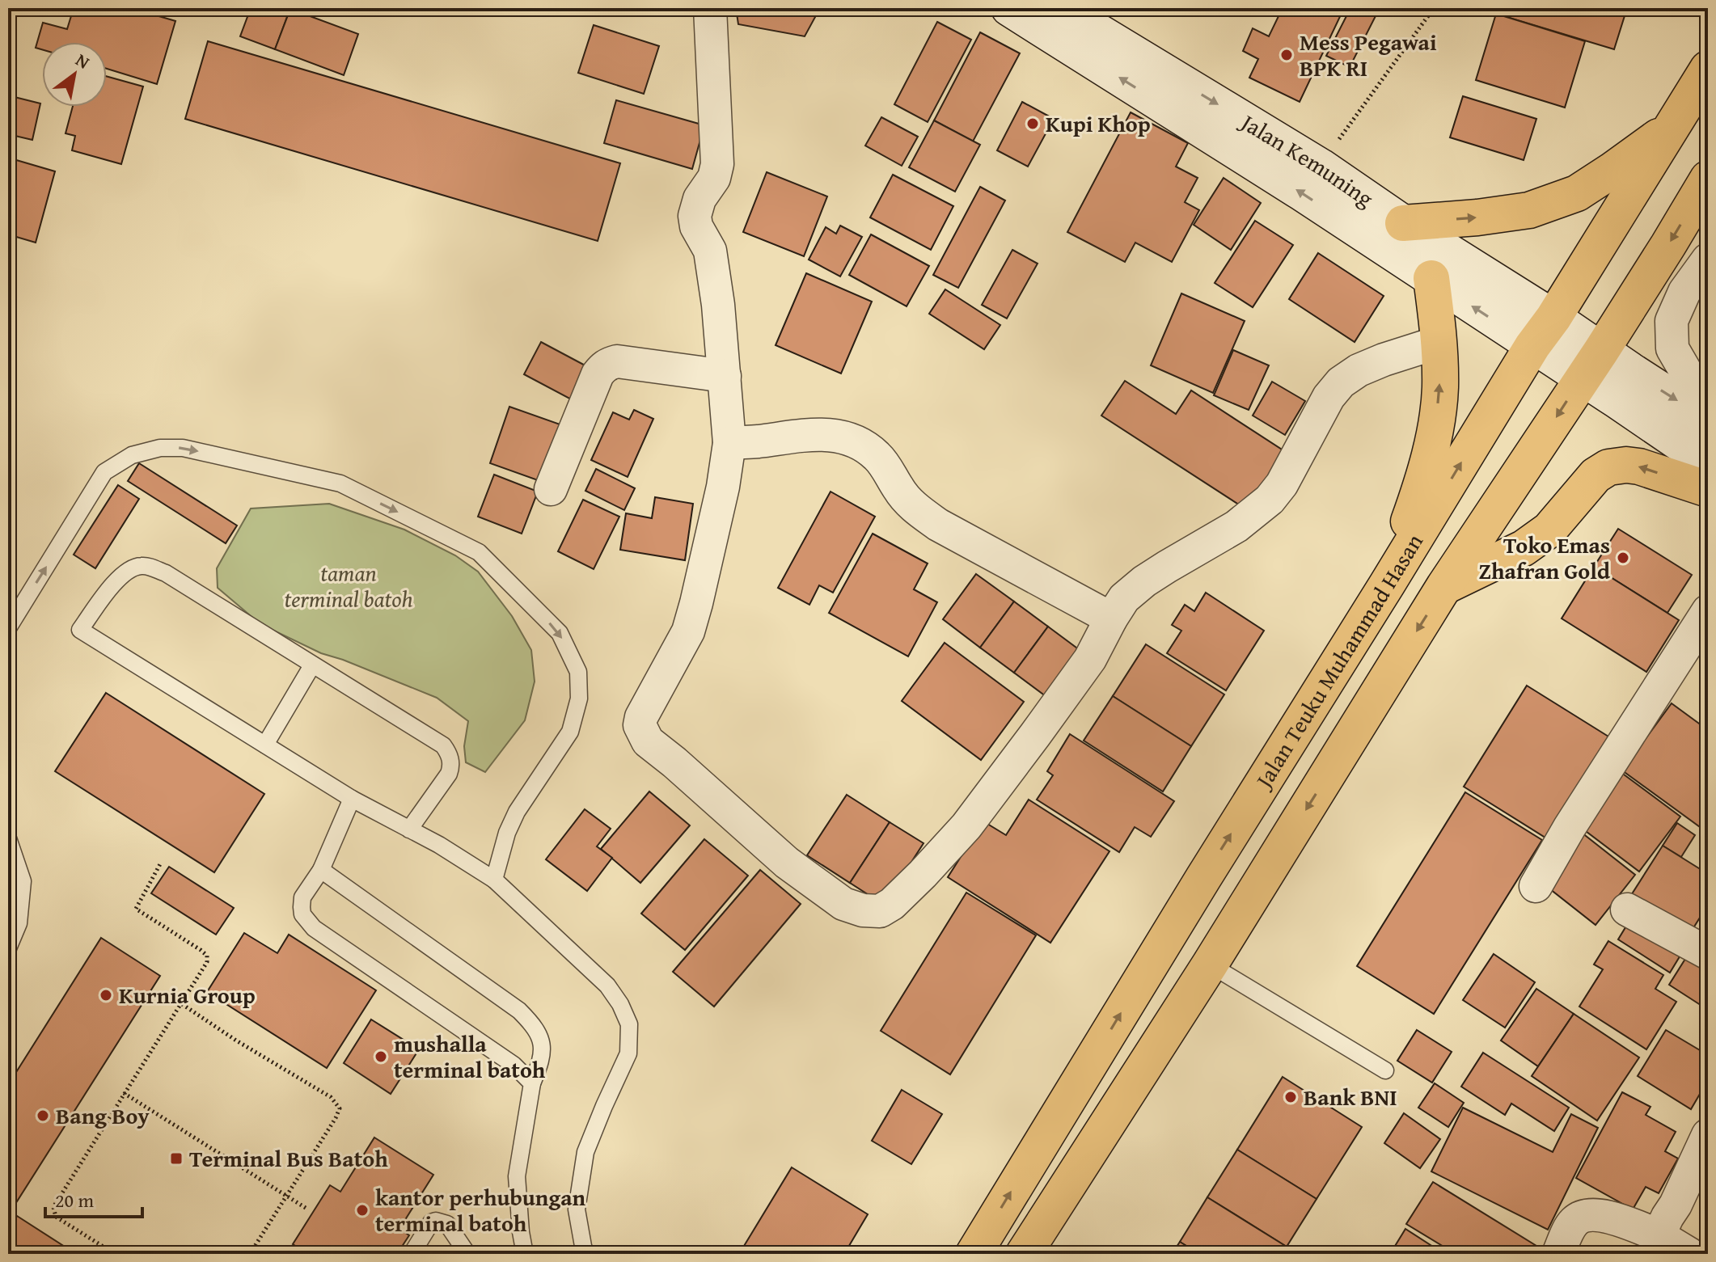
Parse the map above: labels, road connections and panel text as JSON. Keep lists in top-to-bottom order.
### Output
{
  "streets": {
    "highway": ["Jalan Teuku Muhammad Hasan"],
    "street": ["Jalan Kemuning"]
  },
  "crossings": [
    ["Jalan Kemuning", "Jalan Teuku Muhammad Hasan"]
  ],
  "parks": ["taman terminal batoh"],
  "places": {
    "other": [
      "Mess Pegawai BPK RI",
      "Kupi Khop",
      "Toko Emas Zhafran Gold",
      "Kurnia Group",
      "mushalla terminal batoh",
      "Bank BNI",
      "Bang Boy",
      "kantor perhubungan terminal batoh"
    ],
    "transit": ["Terminal Bus Batoh"]
  },
  "scale_bar": "20 m",
  "north": "top right"
}
